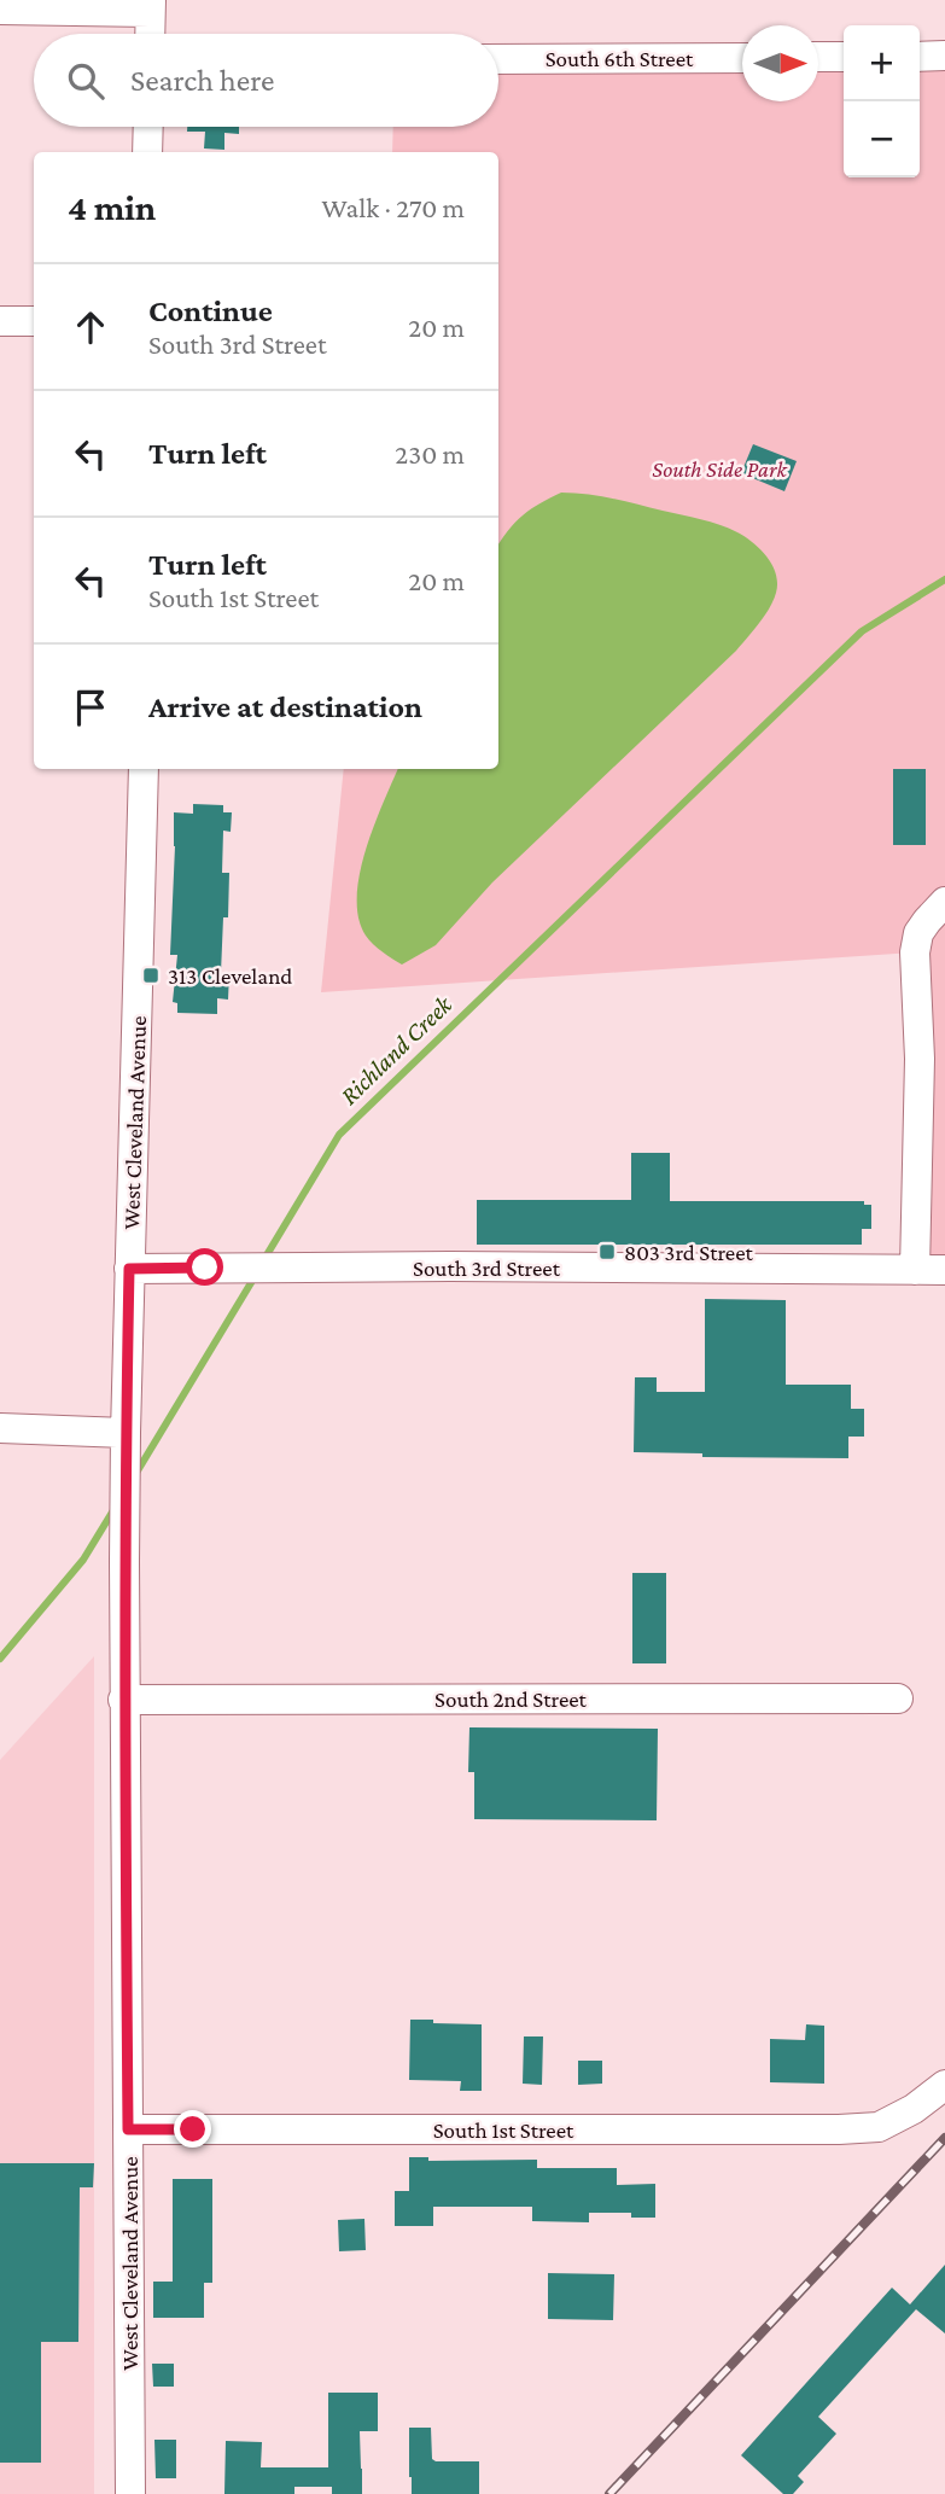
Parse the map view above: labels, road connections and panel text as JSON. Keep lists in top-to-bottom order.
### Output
{
  "streets": {
    "street": [
      "South 6th Street",
      "West Cleveland Avenue",
      "South 3rd Street",
      "South 2nd Street",
      "South 1st Street"
    ]
  },
  "crossings": [
    ["West Cleveland Avenue", "South 3rd Street"],
    ["West Cleveland Avenue", "South 2nd Street"],
    ["West Cleveland Avenue", "South 1st Street"]
  ],
  "water": ["Richland Creek"],
  "parks": ["South Side Park"],
  "places": {
    "transit": ["313 Cleveland", "803 3rd Street"]
  },
  "north": "right",
  "page": {
    "map_buttons": ["+", "−"],
    "search": "Search here",
    "heading": ["4 min", "Walk · 270 m"],
    "list": [
      ["Continue", "South 3rd Street", "20 m"],
      ["Turn left", "230 m"],
      ["Turn left", "South 1st Street", "20 m"],
      "Arrive at destination"
    ]
  }
}
